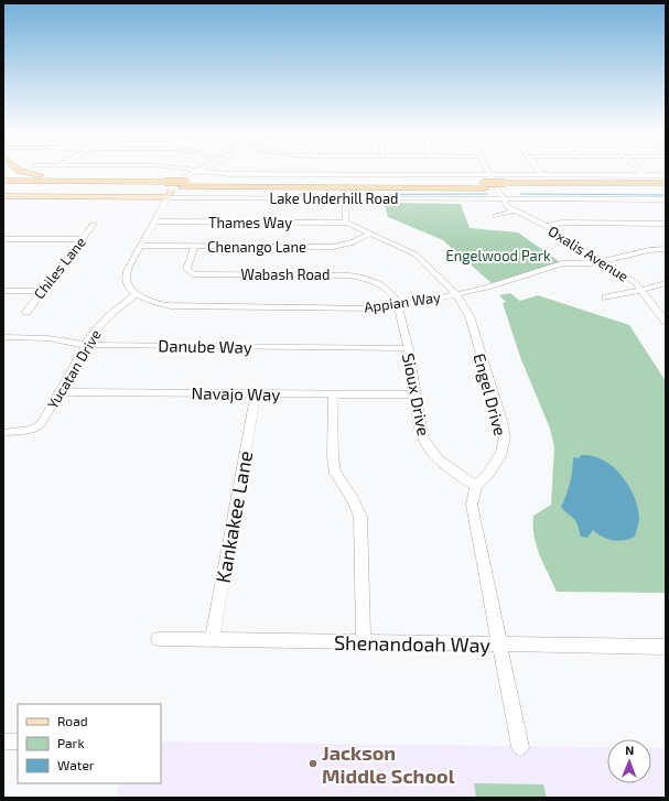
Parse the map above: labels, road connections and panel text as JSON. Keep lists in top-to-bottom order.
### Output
{
  "streets": {
    "main road": ["Lake Underhill Road"],
    "street": [
      "Thames Way",
      "Chenango Lane",
      "Oxalis Avenue",
      "Chiles Lane",
      "Wabash Road",
      "Appian Way",
      "Danube Way",
      "Yucatan Drive",
      "Navajo Way",
      "Sioux Drive",
      "Engel Drive",
      "Kankakee Lane",
      "Shenandoah Way"
    ]
  },
  "crossings": [
    ["Lake Underhill Road", "Oxalis Avenue"],
    ["Thames Way", "Engel Drive"],
    ["Chenango Lane", "Wabash Road"],
    ["Chenango Lane", "Engel Drive"],
    ["Oxalis Avenue", "Appian Way"],
    ["Wabash Road", "Appian Way"],
    ["Wabash Road", "Sioux Drive"],
    ["Appian Way", "Yucatan Drive"],
    ["Appian Way", "Sioux Drive"],
    ["Appian Way", "Engel Drive"],
    ["Danube Way", "Yucatan Drive"],
    ["Danube Way", "Sioux Drive"],
    ["Yucatan Drive", "Navajo Way"],
    ["Navajo Way", "Sioux Drive"],
    ["Navajo Way", "Kankakee Lane"],
    ["Sioux Drive", "Engel Drive"],
    ["Kankakee Lane", "Shenandoah Way"]
  ],
  "parks": ["Engelwood Park"],
  "places": ["Jackson Middle School"],
  "legend": ["Road", "Park", "Water"],
  "north": "top"
}
